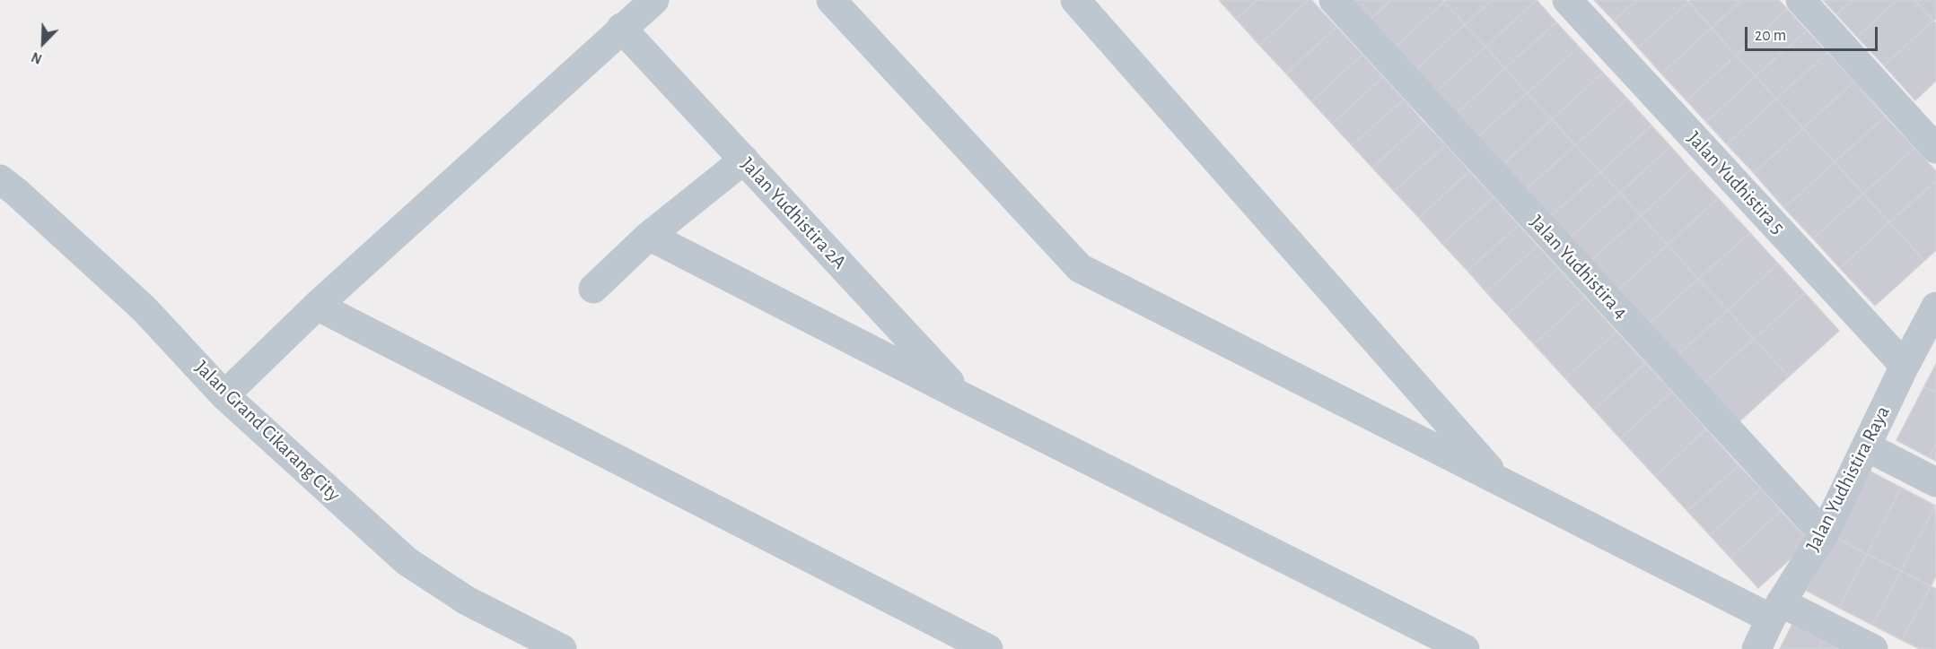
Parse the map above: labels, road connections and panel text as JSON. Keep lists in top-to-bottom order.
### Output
{
  "streets": {
    "street": [
      "Jalan Yudhistira 5",
      "Jalan Yudhistira 2A",
      "Jalan Yudhistira 4",
      "Jalan Grand Cikarang City",
      "Jalan Yudhistira Raya"
    ]
  },
  "crossings": [
    ["Jalan Yudhistira 5", "Jalan Yudhistira Raya"],
    ["Jalan Yudhistira 4", "Jalan Yudhistira Raya"]
  ],
  "scale_bar": "20 m",
  "north": "bottom left"
}
